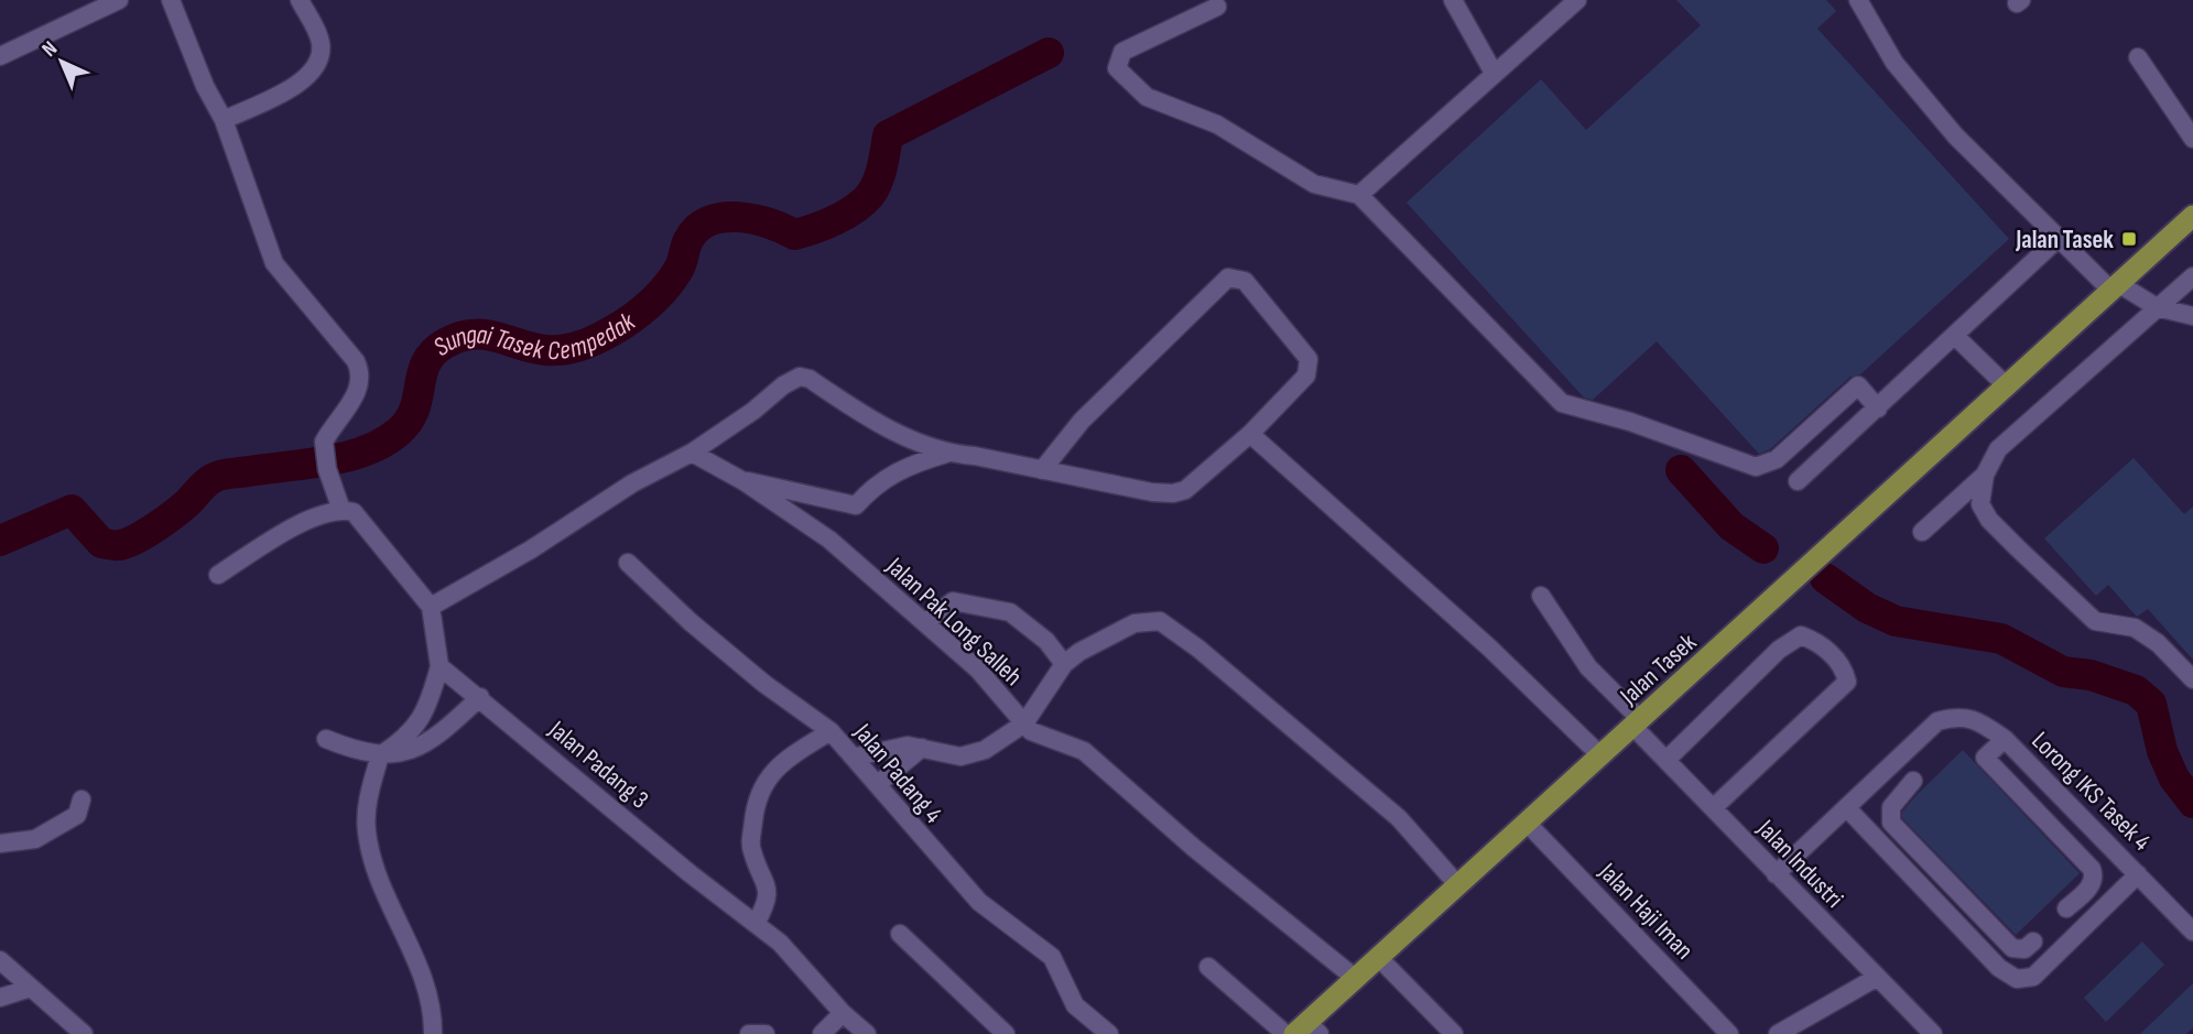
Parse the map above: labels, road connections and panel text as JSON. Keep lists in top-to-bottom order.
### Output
{
  "streets": {
    "main road": ["Jalan Tasek"],
    "street": [
      "Jalan Pak Long Salleh",
      "Jalan Padang 3",
      "Jalan Padang 4",
      "Lorong IKS Tasek 4",
      "Jalan Industri",
      "Jalan Haji Iman"
    ]
  },
  "crossings": [
    ["Jalan Pak Long Salleh", "Jalan Tasek"],
    ["Jalan Tasek", "Jalan Industri"],
    ["Jalan Tasek", "Jalan Haji Iman"]
  ],
  "water": ["Sungai Tasek Cempedak"],
  "places": {
    "transit": ["Jalan Tasek"]
  },
  "north": "top left"
}
